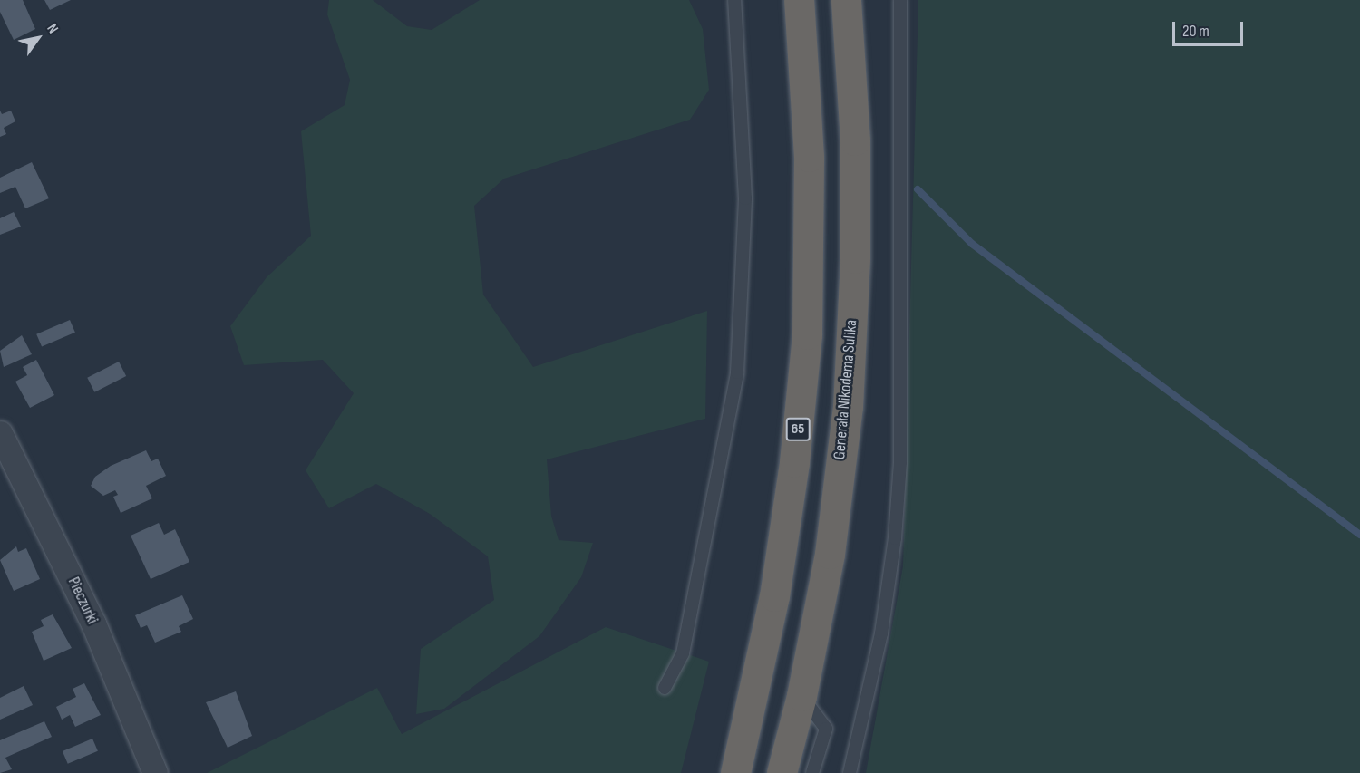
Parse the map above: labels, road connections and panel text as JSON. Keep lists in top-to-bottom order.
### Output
{
  "streets": {
    "highway": ["Generała Nikodema Sulika", "65"],
    "street": ["Pieczurki"]
  },
  "scale_bar": "20 m",
  "north": "top right"
}
